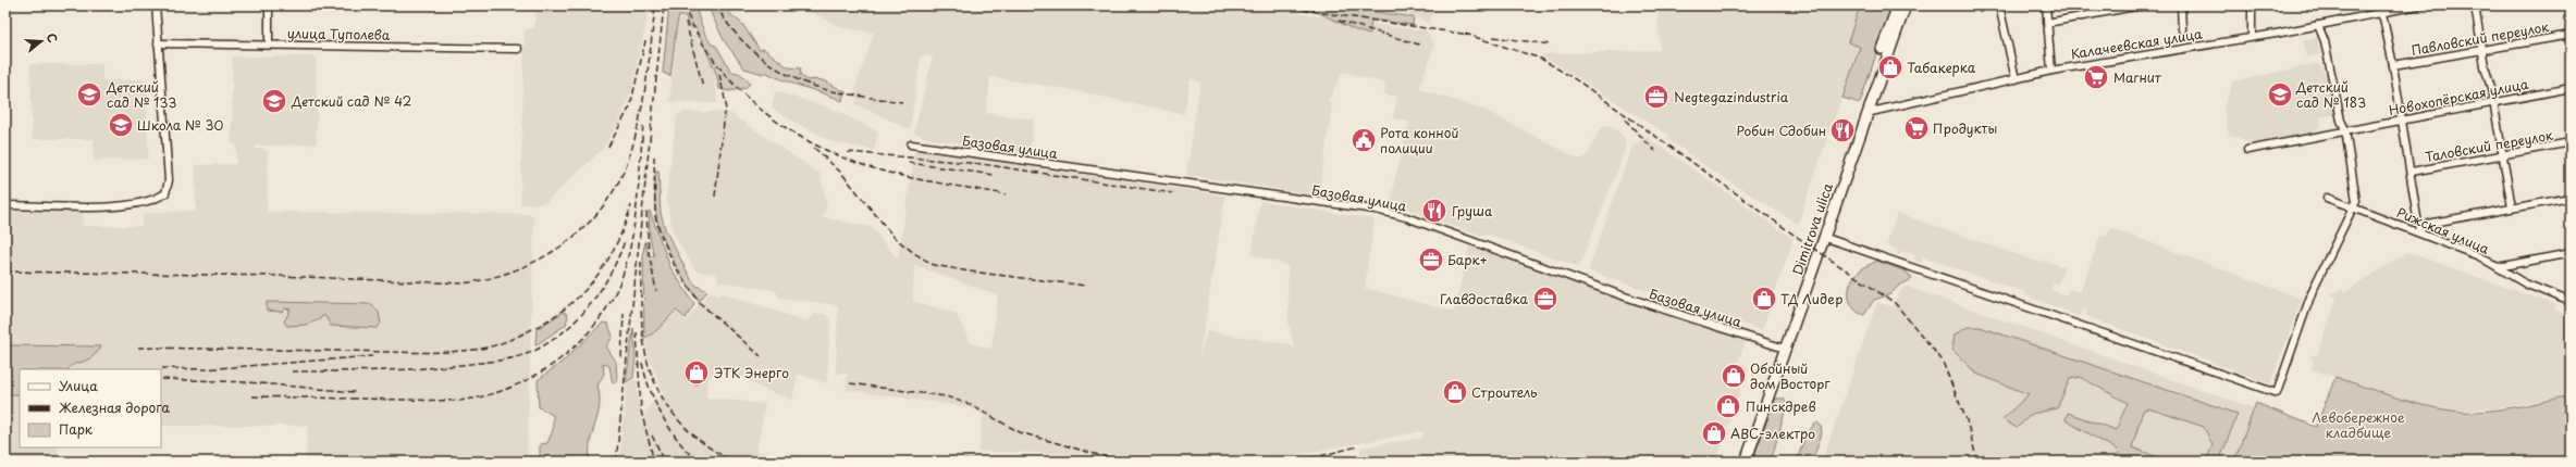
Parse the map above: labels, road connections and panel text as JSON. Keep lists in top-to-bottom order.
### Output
{
  "streets": {
    "main road": ["Dimitrova ulica"],
    "street": [
      "улица Туполева",
      "Павловский переулок",
      "Калачеевская улица",
      "Новохопёрская улица",
      "Таловский переулок",
      "Базовая улица",
      "Рижская улица"
    ]
  },
  "crossings": [
    ["Калачеевская улица", "Dimitrova ulica"],
    ["Базовая улица", "Dimitrova ulica"]
  ],
  "parks": ["Левобережное кладбище"],
  "places": {
    "shop": [
      "Табакерка",
      "ТД Лидер",
      "ЭТК Энерго",
      "Обойный дом Восторг",
      "Строитель",
      "Пинскдрев",
      "АВС-электро"
    ],
    "supermarket": ["Магнит", "Продукты"],
    "school or university": [
      "Детский сад № 133",
      "Детский сад № 183",
      "Детский сад № 42",
      "Школа № 30"
    ],
    "office": ["Negtegazindustria", "Барк+", "Главдоставка"],
    "restaurant": ["Робин Сдобин", "Груша"],
    "public building": ["Рота конной полиции"]
  },
  "legend": ["Улица", "Железная дорога", "Парк"],
  "north": "right"
}
